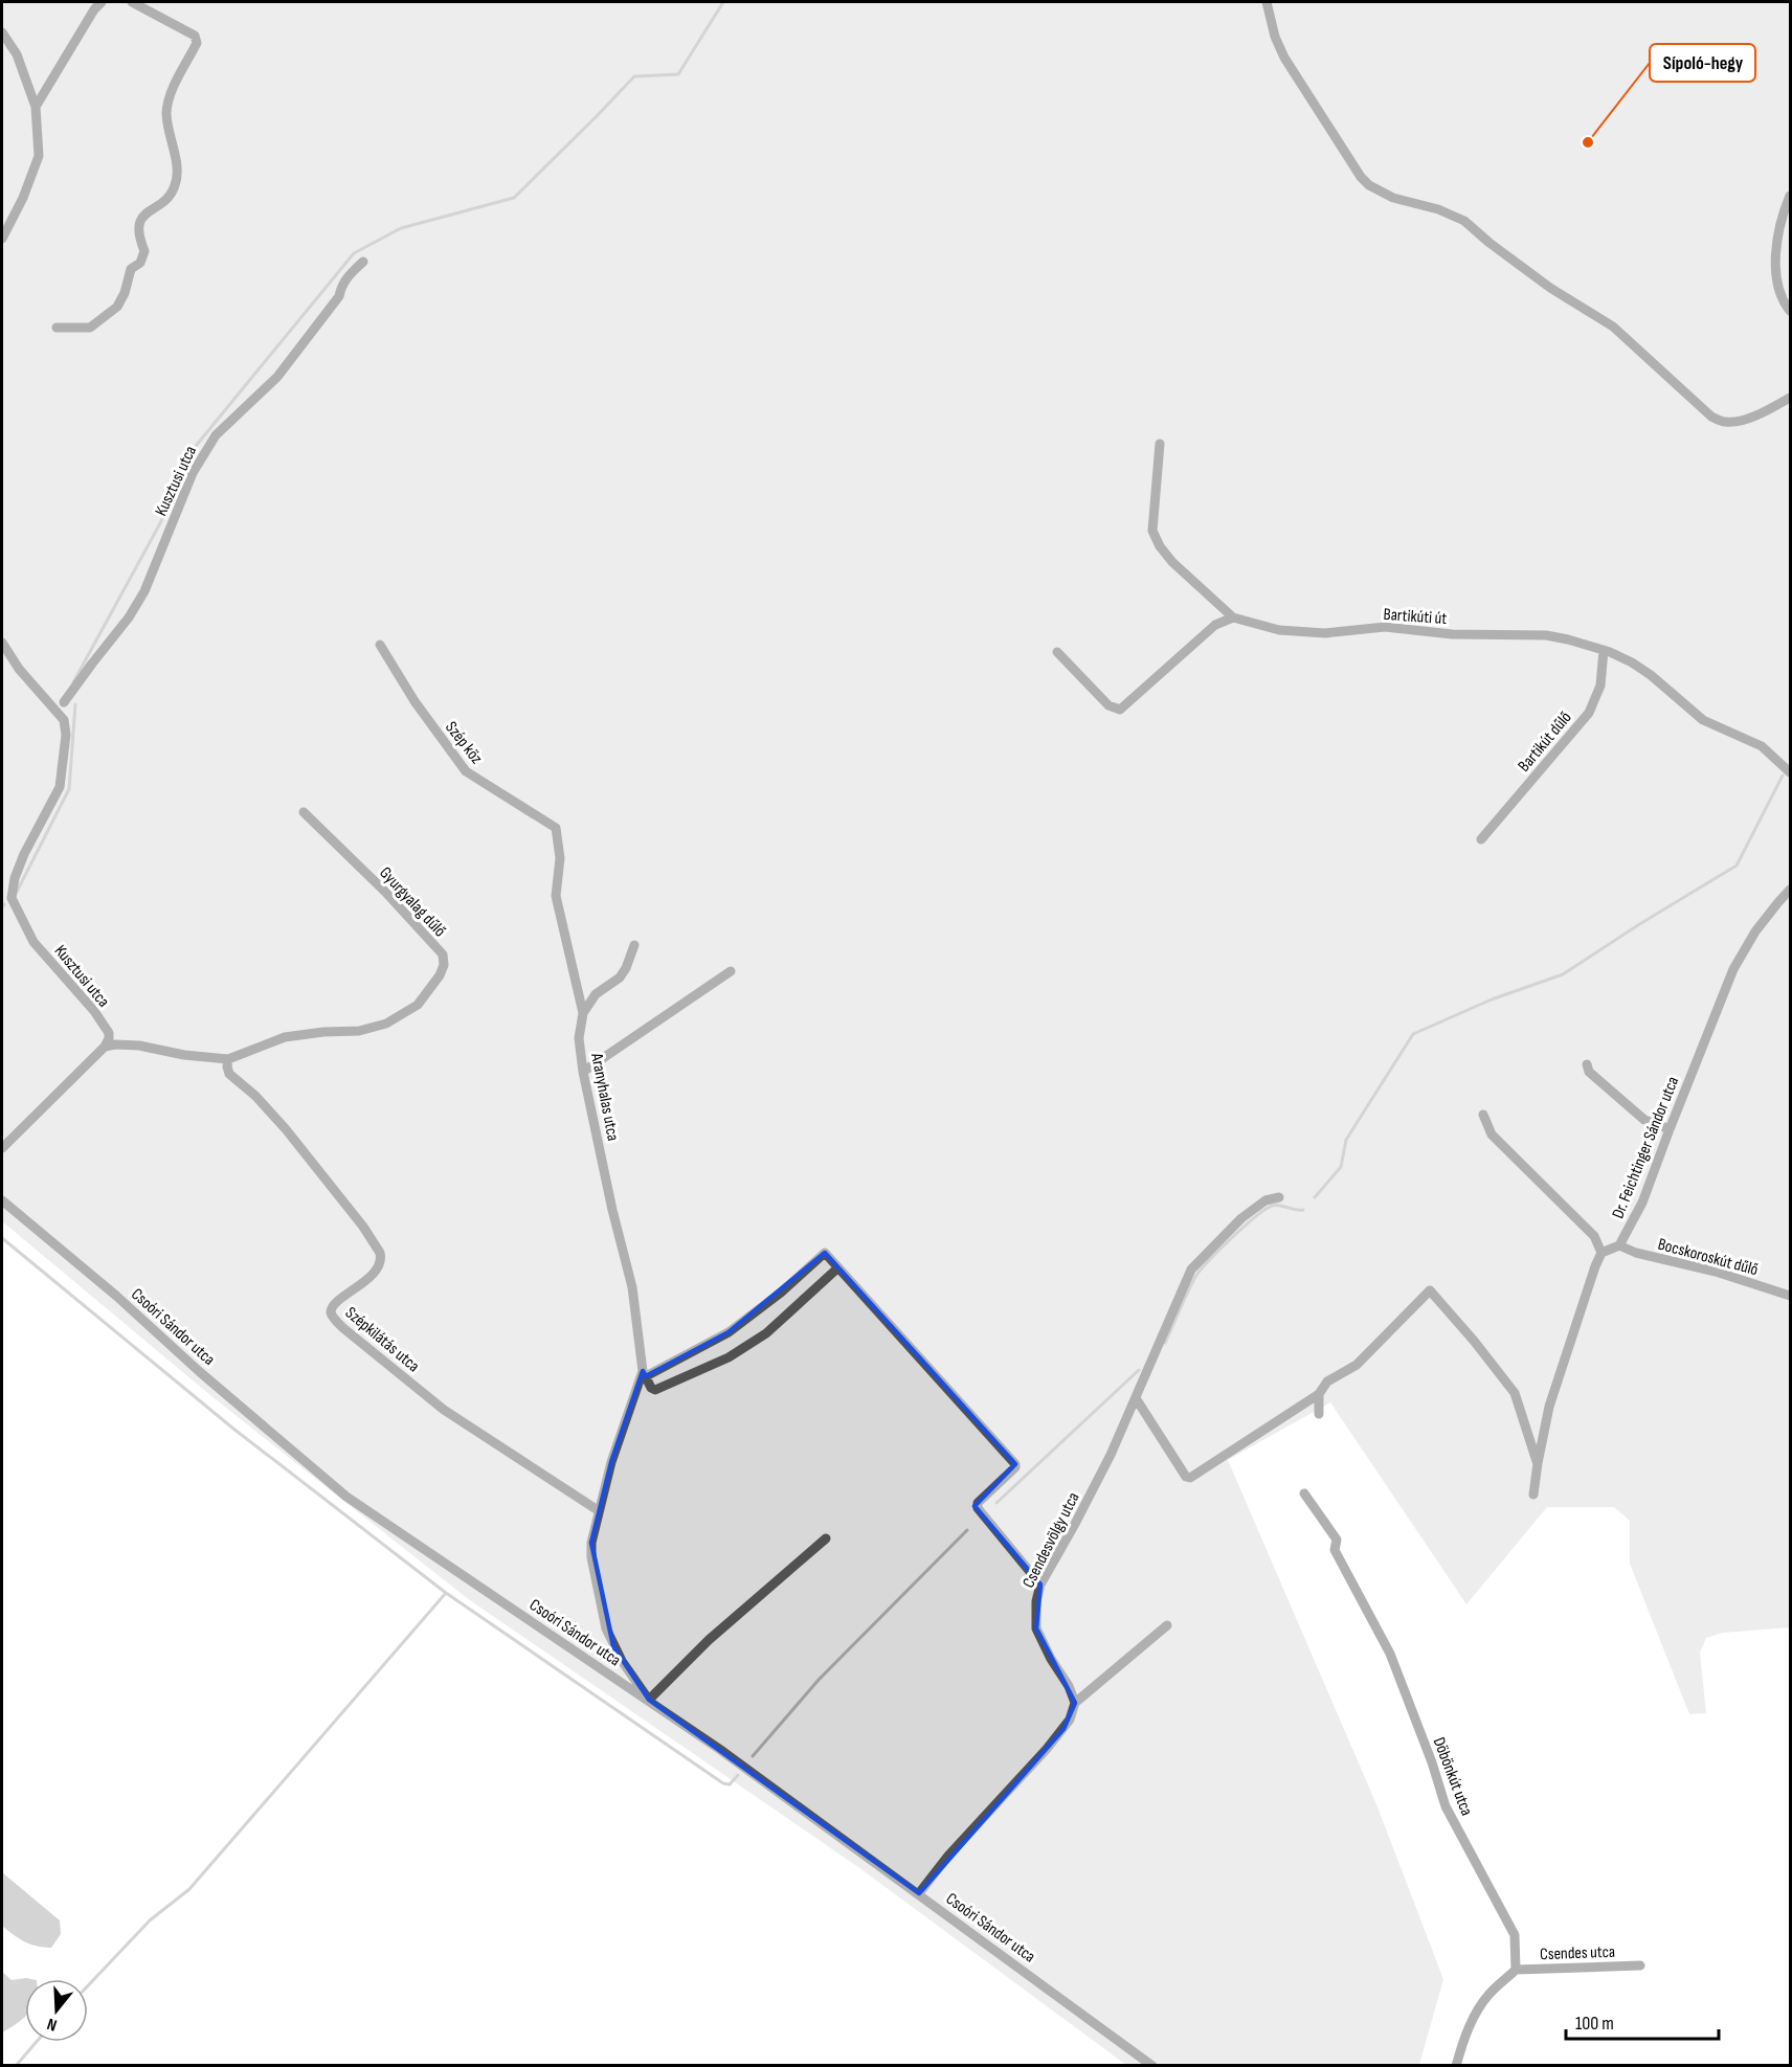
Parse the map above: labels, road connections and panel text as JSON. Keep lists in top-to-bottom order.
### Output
{
  "streets": {
    "street": [
      "Kusztusi utca",
      "Bartikúti út",
      "Bartikút dűlő",
      "Szép köz",
      "Gyurgyalag dűlő",
      "Aranyhalas utca",
      "Dr. Feichtinger Sándor utca",
      "Bocskoroskút dűlő",
      "Csoóri Sándor utca",
      "Szépkilátás utca",
      "Csendesvölgy utca",
      "Döbönkút utca",
      "Csendes utca"
    ]
  },
  "crossings": [
    ["Kusztusi utca", "Gyurgyalag dűlő"],
    ["Bartikúti út", "Bartikút dűlő"],
    ["Szép köz", "Aranyhalas utca"],
    ["Gyurgyalag dűlő", "Szépkilátás utca"],
    ["Aranyhalas utca", "Csoóri Sándor utca"],
    ["Aranyhalas utca", "Szépkilátás utca"],
    ["Dr. Feichtinger Sándor utca", "Bocskoroskút dűlő"],
    ["Döbönkút utca", "Csendes utca"]
  ],
  "places": ["Sípoló-hegy"],
  "scale_bar": "100 m",
  "north": "bottom"
}
